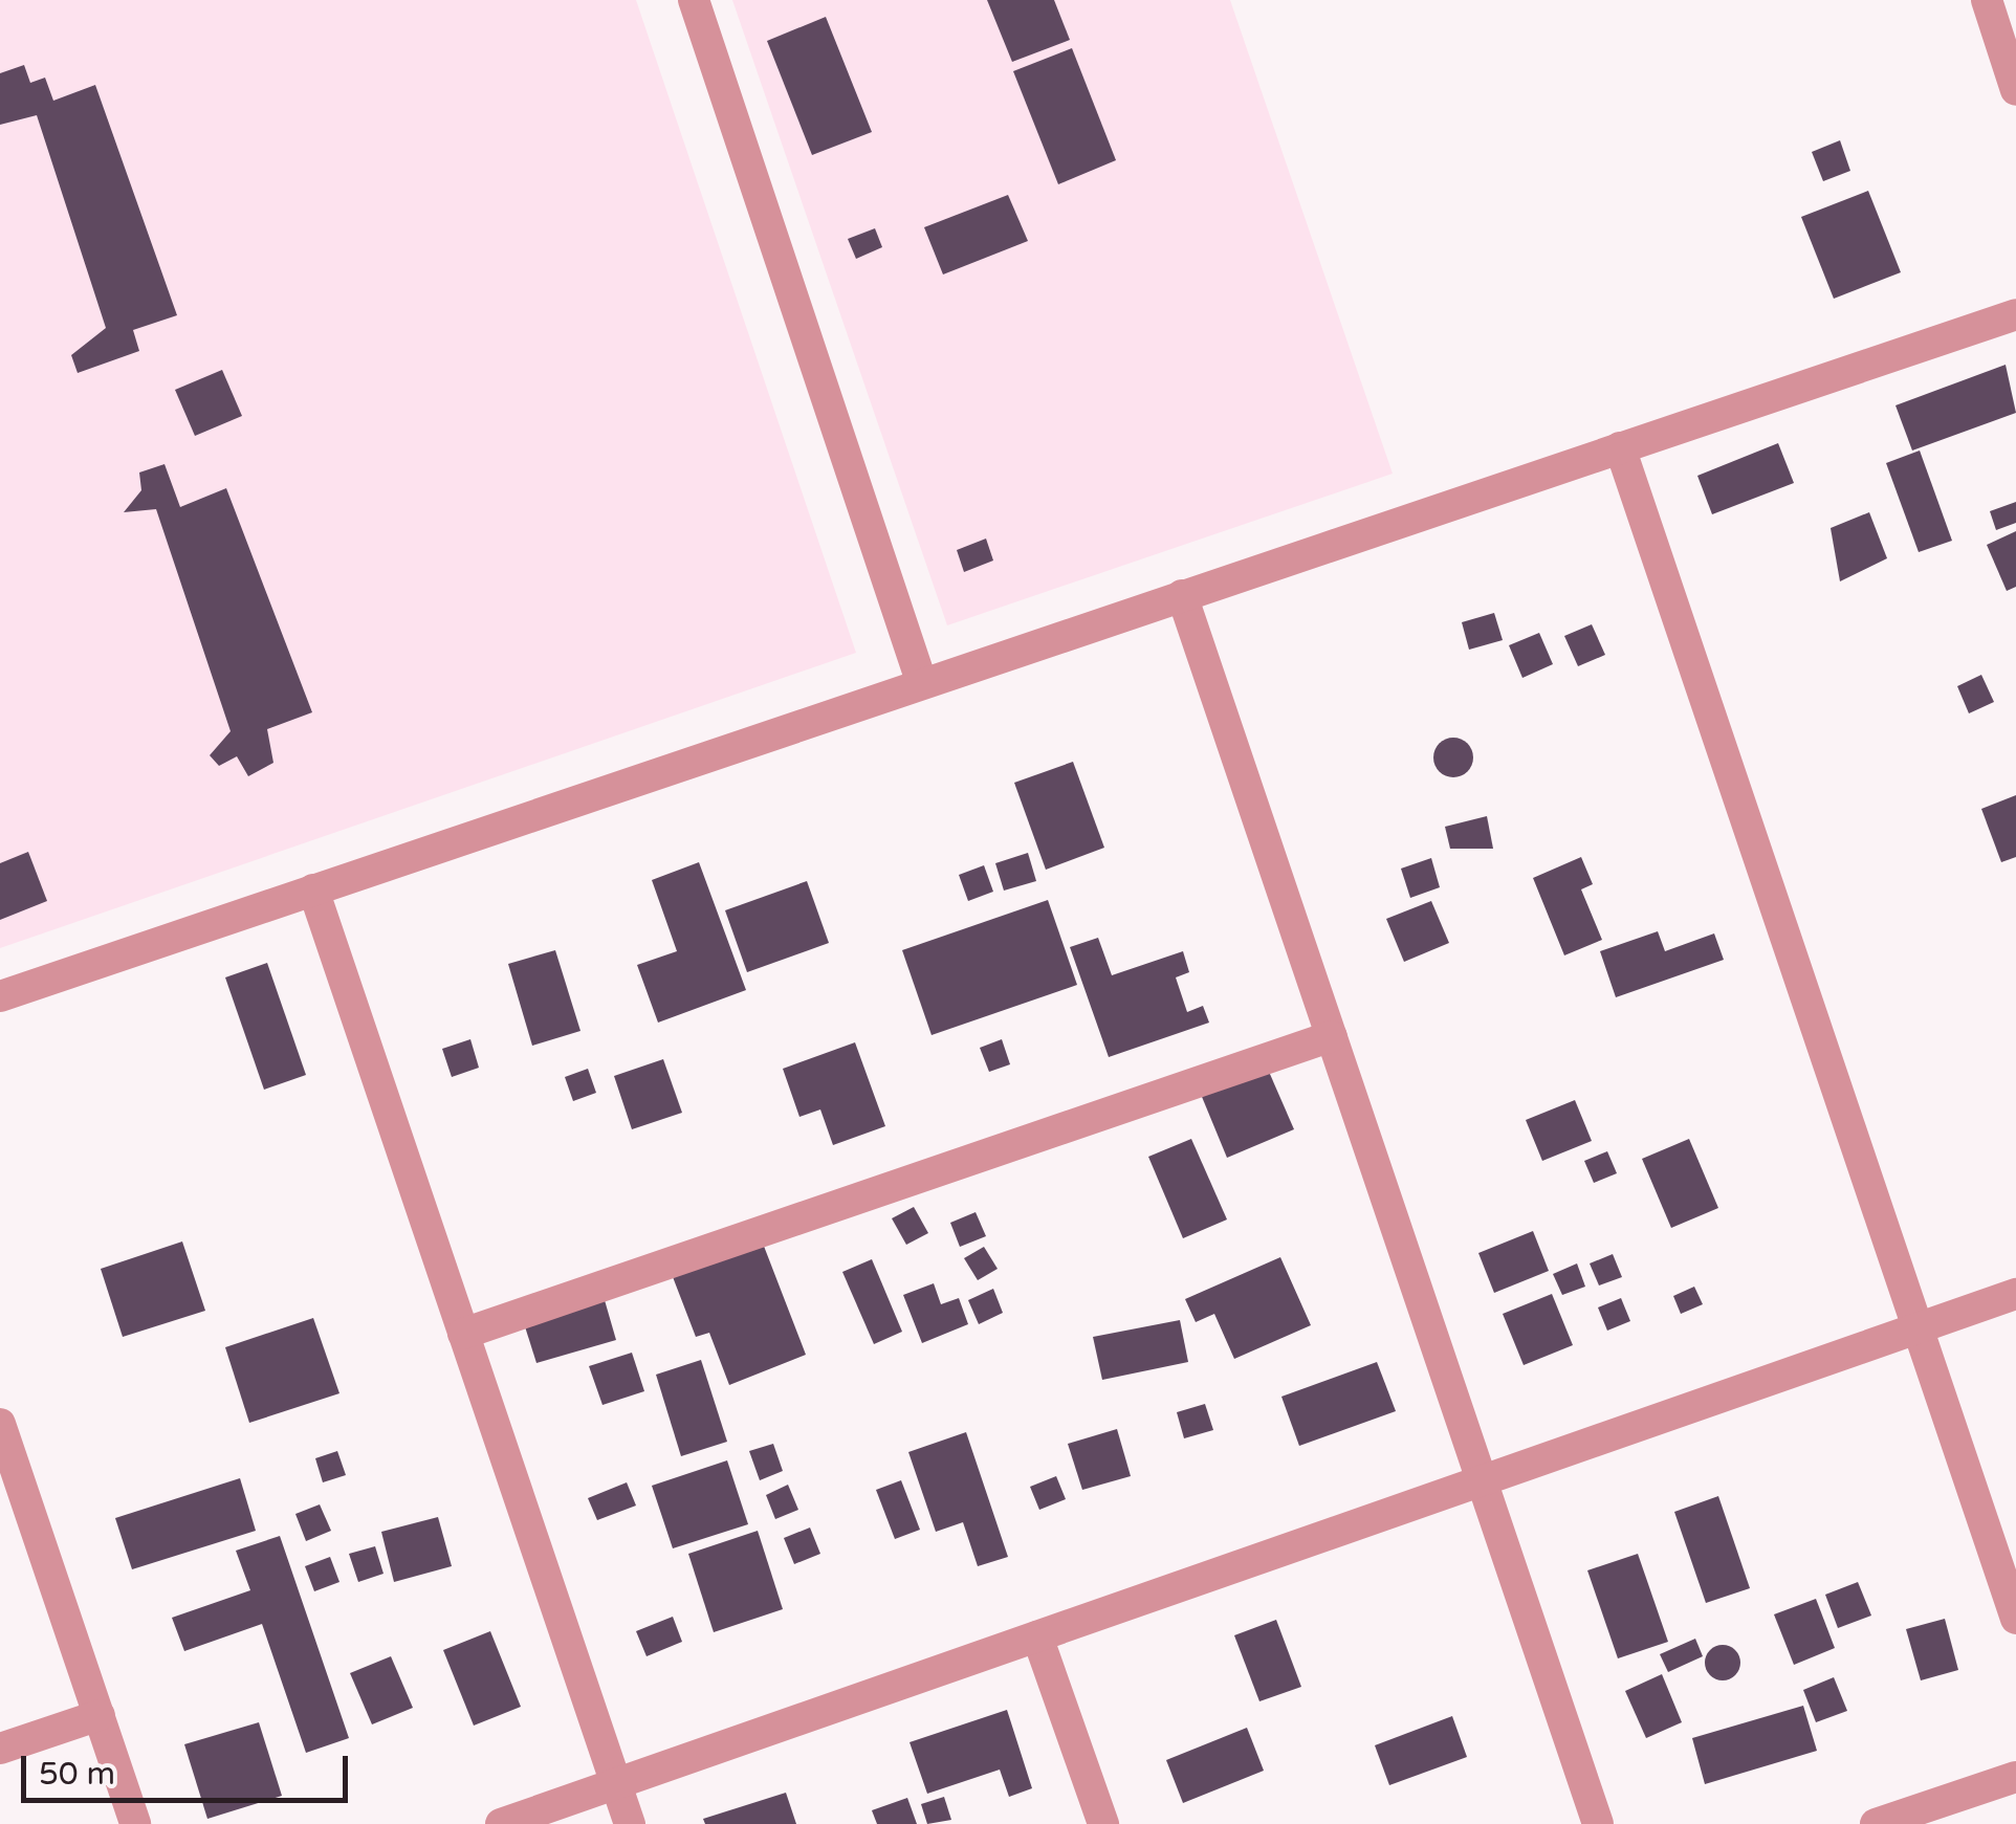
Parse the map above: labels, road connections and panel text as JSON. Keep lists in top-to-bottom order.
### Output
{
  "scale_bar": "50 m"
}
